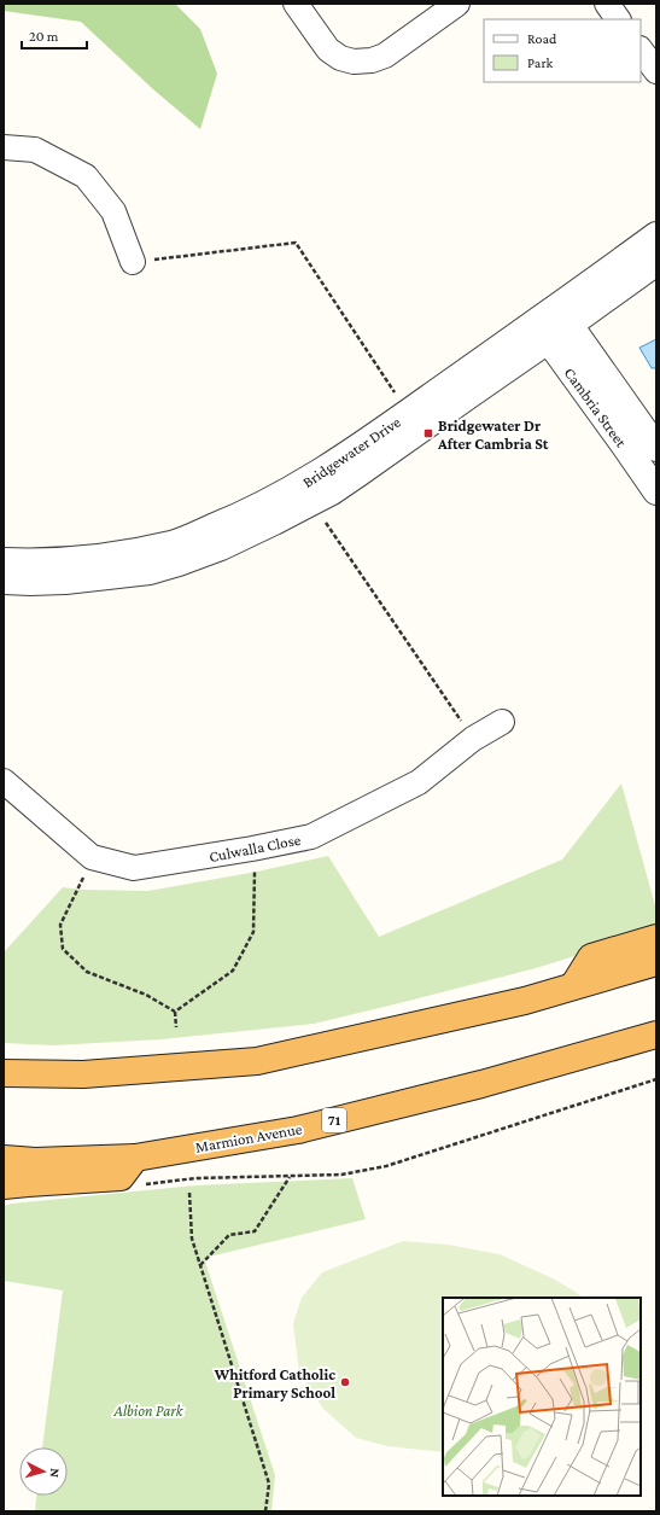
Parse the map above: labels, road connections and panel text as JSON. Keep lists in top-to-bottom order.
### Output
{
  "streets": {
    "highway": ["71", "Marmion Avenue"],
    "street": ["Cambria Street", "Bridgewater Drive", "Culwalla Close"]
  },
  "crossings": [
    ["Cambria Street", "Bridgewater Drive"]
  ],
  "parks": ["Albion Park"],
  "places": {
    "transit": ["Bridgewater Dr After Cambria St"],
    "other": ["Whitford Catholic Primary School"]
  },
  "legend": ["Road", "Park"],
  "scale_bar": "20 m",
  "north": "right"
}
